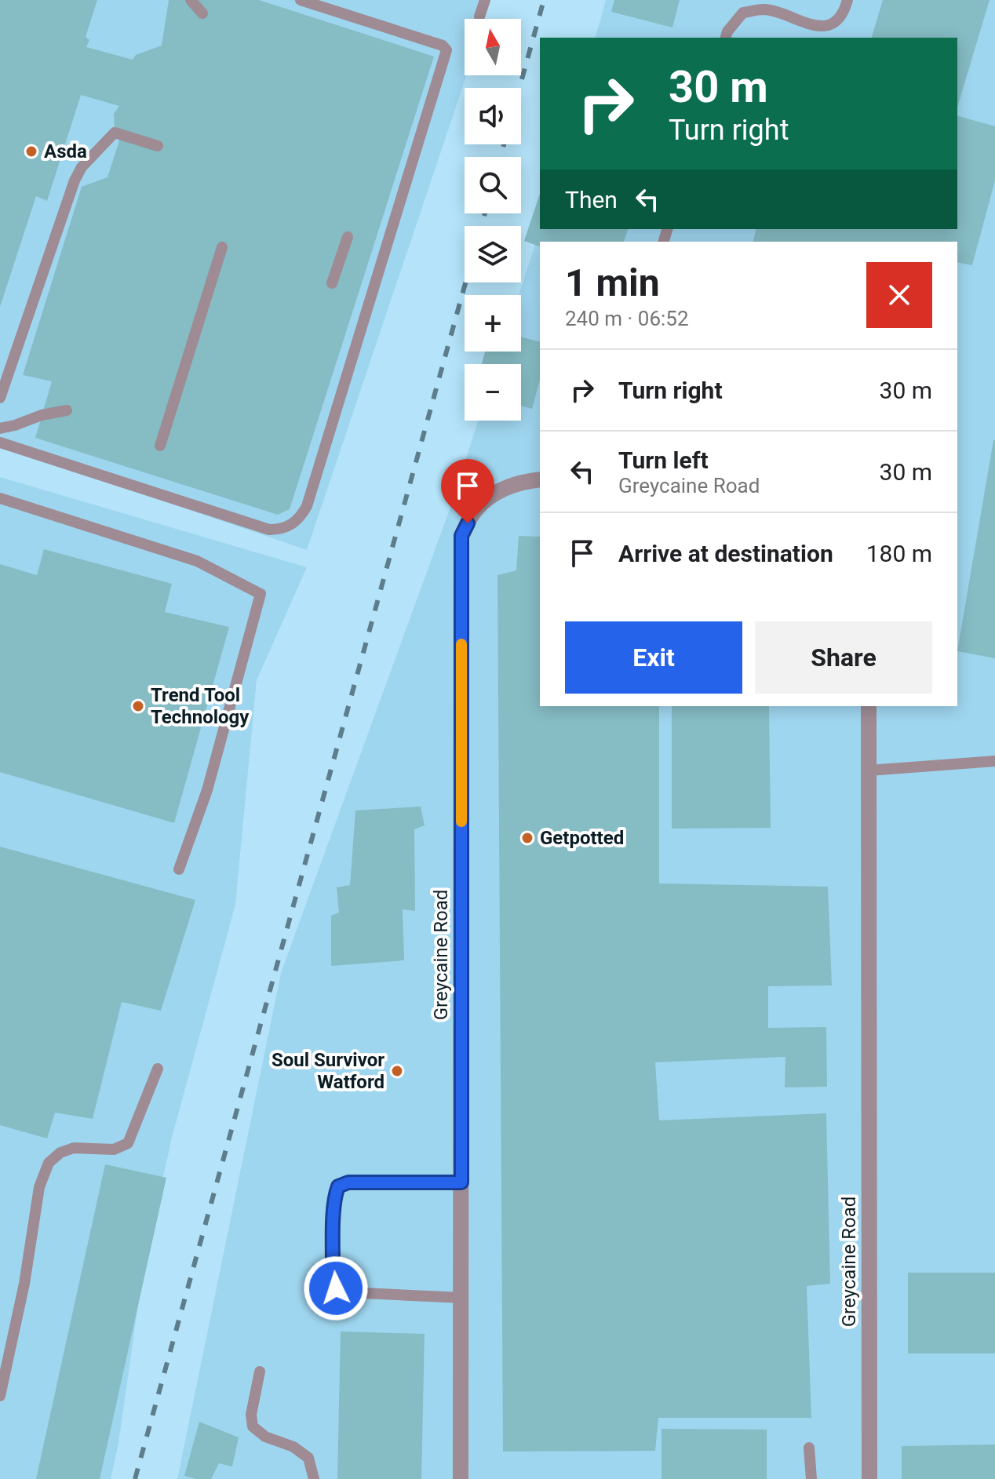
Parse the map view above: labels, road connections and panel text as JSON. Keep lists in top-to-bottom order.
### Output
{
  "streets": {
    "street": ["Greycaine Road"]
  },
  "places": [
    "Asda",
    "Trend Tool Technology",
    "Getpotted",
    "Soul Survivor Watford"
  ],
  "north": "top",
  "page": {
    "map_buttons": ["+", "−"],
    "turn": ["30 m", "Turn right"],
    "then": "Then",
    "heading": ["1 min", "240 m · 06:52"],
    "list": [
      {
        "name": "Turn right",
        "value": "30 m"
      },
      {
        "name": "Turn left",
        "note": "Greycaine Road",
        "value": "30 m"
      },
      {
        "name": "Arrive at destination",
        "value": "180 m"
      }
    ],
    "buttons": ["Exit", "Share"]
  }
}
